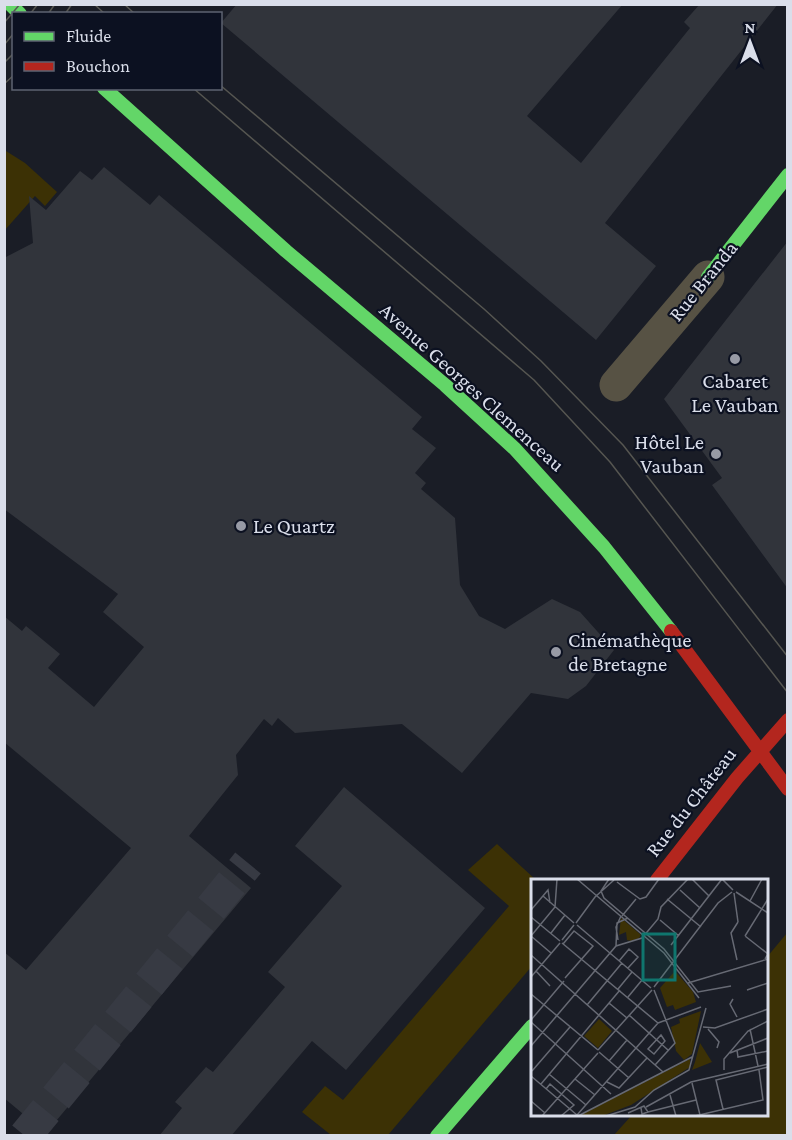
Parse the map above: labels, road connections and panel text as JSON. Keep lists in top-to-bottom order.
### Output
{
  "streets": {
    "main road": ["Rue Branda", "Avenue Georges Clemenceau", "Rue du Château"]
  },
  "crossings": [
    ["Avenue Georges Clemenceau", "Rue du Château"]
  ],
  "places": [
    "Cabaret Le Vauban",
    "Hôtel Le Vauban",
    "Le Quartz",
    "Cinémathèque de Bretagne"
  ],
  "legend": ["Fluide", "Bouchon"],
  "north": "top"
}
